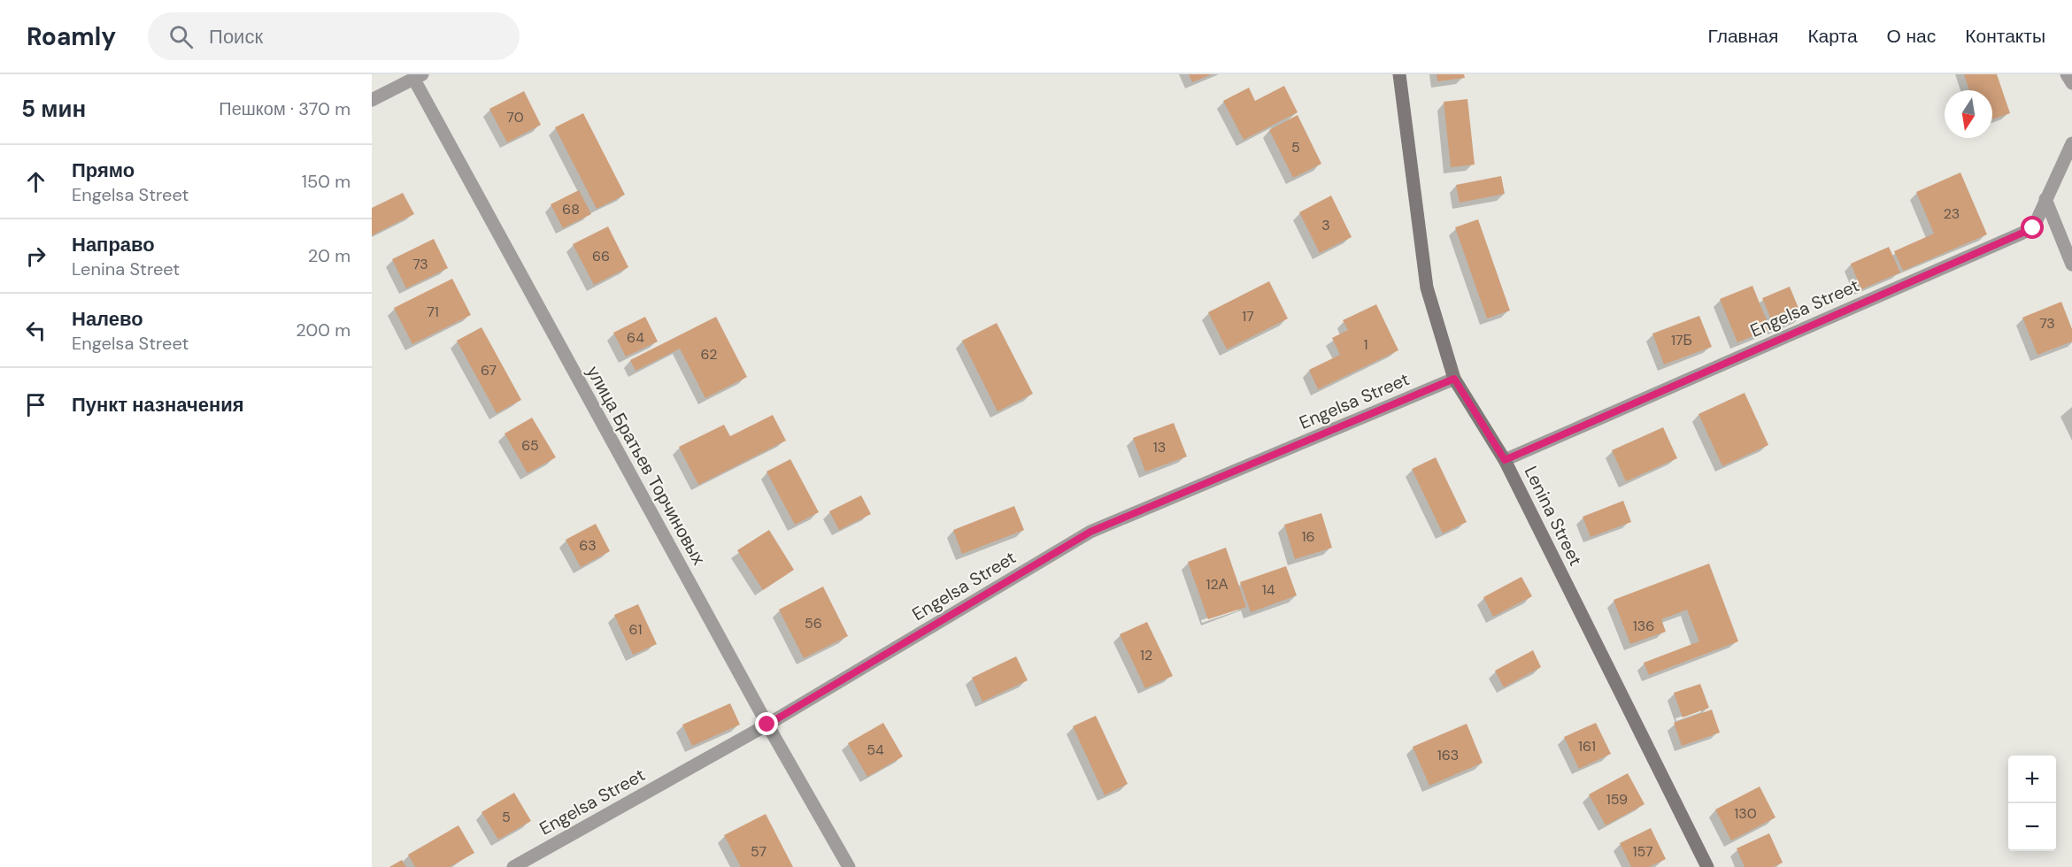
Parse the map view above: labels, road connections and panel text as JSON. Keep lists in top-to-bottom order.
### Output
{
  "streets": {
    "street": ["Engelsa Street", "улица Братьев Торчиновых", "Lenina Street"]
  },
  "crossings": [
    ["Engelsa Street", "улица Братьев Торчиновых"],
    ["Engelsa Street", "Lenina Street"]
  ],
  "house_numbers": [
    "70",
    "5",
    "68",
    "23",
    "3",
    "66",
    "73",
    "71",
    "17",
    "73",
    "64",
    "17Б",
    "1",
    "62",
    "67",
    "65",
    "13",
    "16",
    "63",
    "12А",
    "14",
    "56",
    "136",
    "61",
    "12",
    "161",
    "54",
    "163",
    "159",
    "130",
    "5",
    "57",
    "157"
  ],
  "north": "bottom",
  "page": {
    "header": "Roamly",
    "search": "Поиск",
    "nav": [
      "Главная",
      "Карта",
      "О нас",
      "Контакты"
    ],
    "heading": ["5 мин", "Пешком · 370 m"],
    "list": [
      ["Прямо", "Engelsa Street", "150 m"],
      ["Направо", "Lenina Street", "20 m"],
      ["Налево", "Engelsa Street", "200 m"],
      "Пункт назначения"
    ],
    "map_buttons": ["+", "−"]
  }
}
